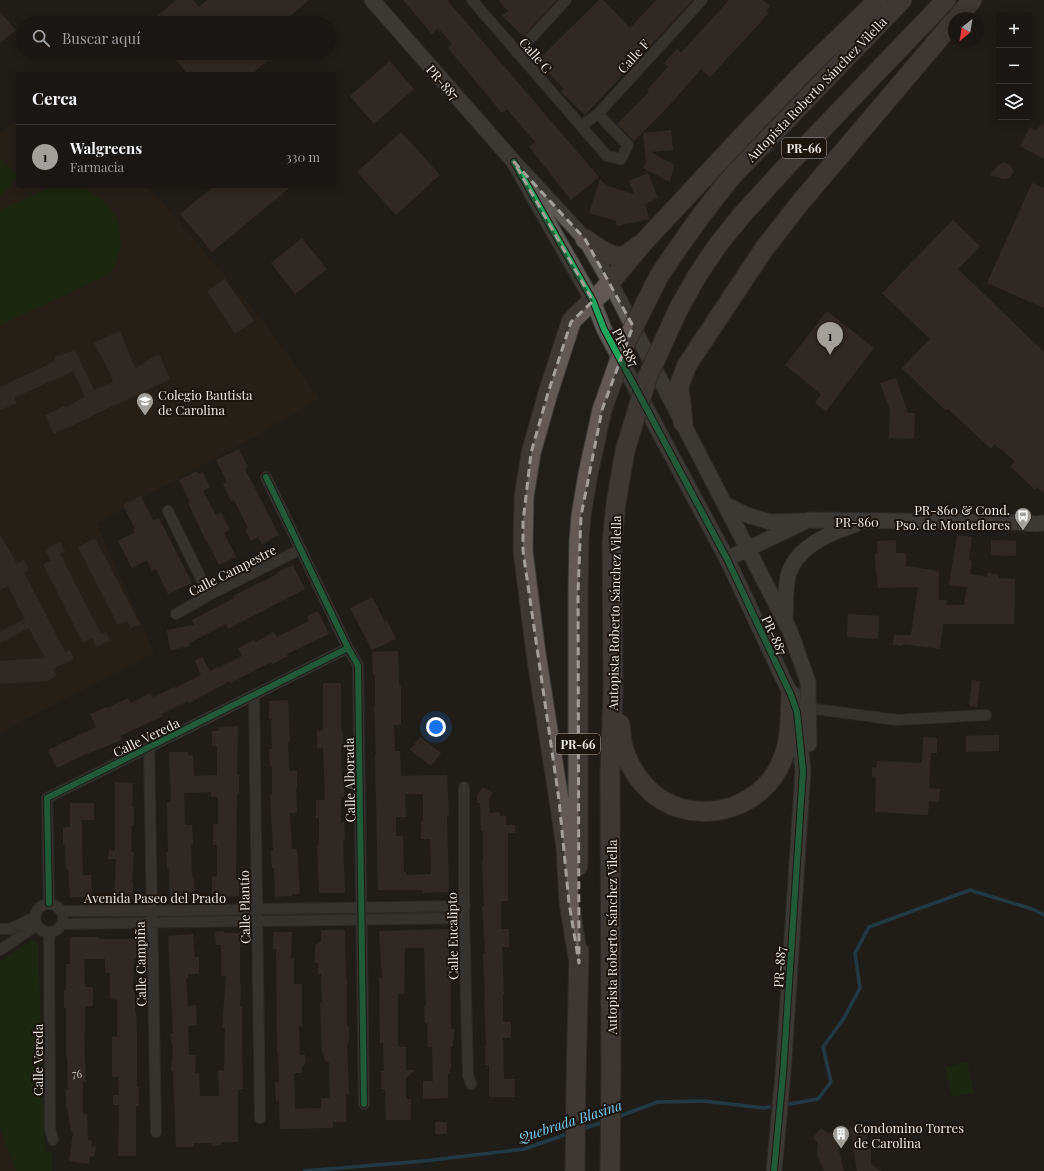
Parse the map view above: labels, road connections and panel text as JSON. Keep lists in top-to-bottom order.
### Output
{
  "streets": {
    "highway": ["Autopista Roberto Sánchez Vilella", "PR-66"],
    "street": [
      "Calle C",
      "Calle F",
      "PR-887",
      "PR-860",
      "Calle Campestre",
      "Calle Vereda",
      "Calle Alborada",
      "Avenida Paseo del Prado",
      "Calle Plantío",
      "Calle Eucalipto",
      "Calle Campiña"
    ]
  },
  "crossings": [
    ["Calle C", "Calle F"],
    ["PR-887", "PR-860"],
    ["Calle Campestre", "Calle Alborada"],
    ["Calle Vereda", "Calle Alborada"],
    ["Calle Vereda", "Avenida Paseo del Prado"],
    ["Calle Vereda", "Calle Plantío"],
    ["Calle Vereda", "Calle Campiña"],
    ["Calle Alborada", "Avenida Paseo del Prado"],
    ["Avenida Paseo del Prado", "Calle Plantío"],
    ["Avenida Paseo del Prado", "Calle Eucalipto"],
    ["Avenida Paseo del Prado", "Calle Campiña"]
  ],
  "water": ["Quebrada Blasina"],
  "places": {
    "school or university": ["Colegio Bautista de Carolina"],
    "bus stop": ["PR-860 & Cond. Pso. de Monteflores"],
    "building": ["Condomino Torres de Carolina"]
  },
  "house_numbers": ["76"],
  "north": "bottom left",
  "page": {
    "map_buttons": ["+", "−"],
    "search": "Buscar aquí",
    "heading": "Cerca",
    "list": [
      {
        "mark": "1",
        "name": "Walgreens",
        "note": "Farmacia",
        "value": "330 m"
      }
    ],
    "pins": "1"
  }
}
